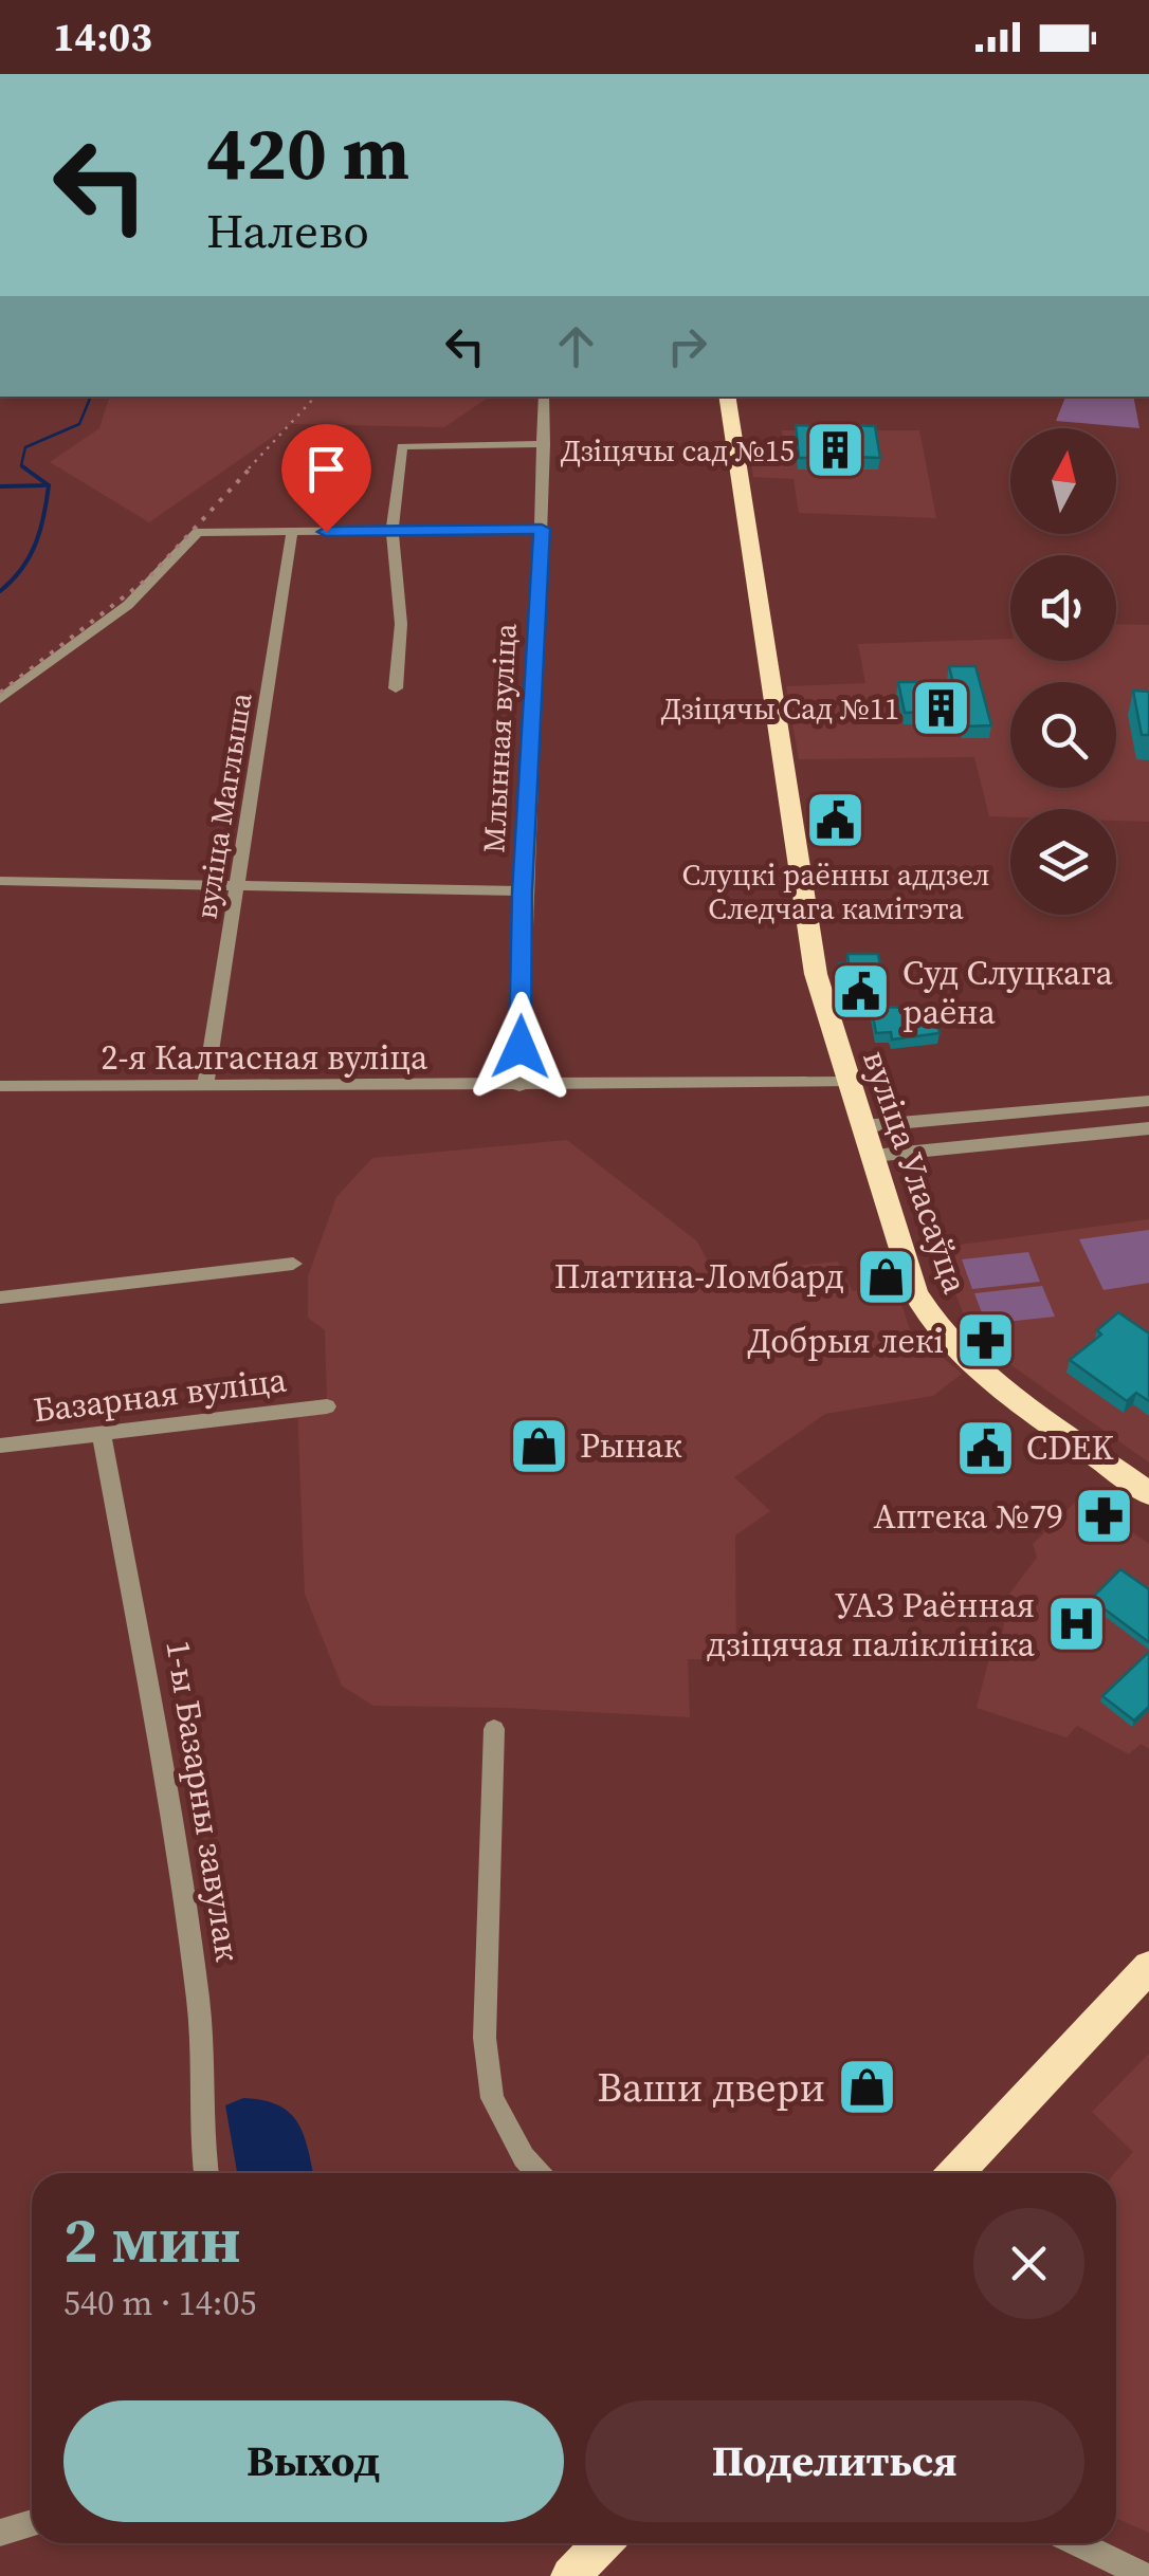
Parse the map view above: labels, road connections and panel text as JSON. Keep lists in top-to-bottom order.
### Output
{
  "streets": {
    "main road": ["вуліца Уласаўца"],
    "street": [
      "Млынная вуліца",
      "вуліца Маглыша",
      "2-я Калгасная вуліца",
      "Базарная вуліца",
      "1-ы Базарны завулак"
    ]
  },
  "crossings": [
    ["Млынная вуліца", "2-я Калгасная вуліца"],
    ["вуліца Маглыша", "2-я Калгасная вуліца"],
    ["2-я Калгасная вуліца", "вуліца Уласаўца"],
    ["Базарная вуліца", "1-ы Базарны завулак"]
  ],
  "places": {
    "building": ["Дзіцячы сад №15", "Дзіцячы Сад №11"],
    "public building": ["Слуцкі раённы аддзел Следчага камітэта", "Суд Слуцкага раёна", "CDEK"],
    "shop": ["Платина-Ломбард", "Рынак", "Ваши двери"],
    "pharmacy": ["Добрыя лекі", "Аптека №79"],
    "hospital": ["УАЗ Раённая дзіцячая паліклініка"]
  },
  "north": "top",
  "page": {
    "status": "14:03",
    "turn": ["420 m", "Налево"],
    "heading": ["2 мин", "540 m · 14:05"],
    "buttons": ["Выход", "Поделиться"]
  }
}
